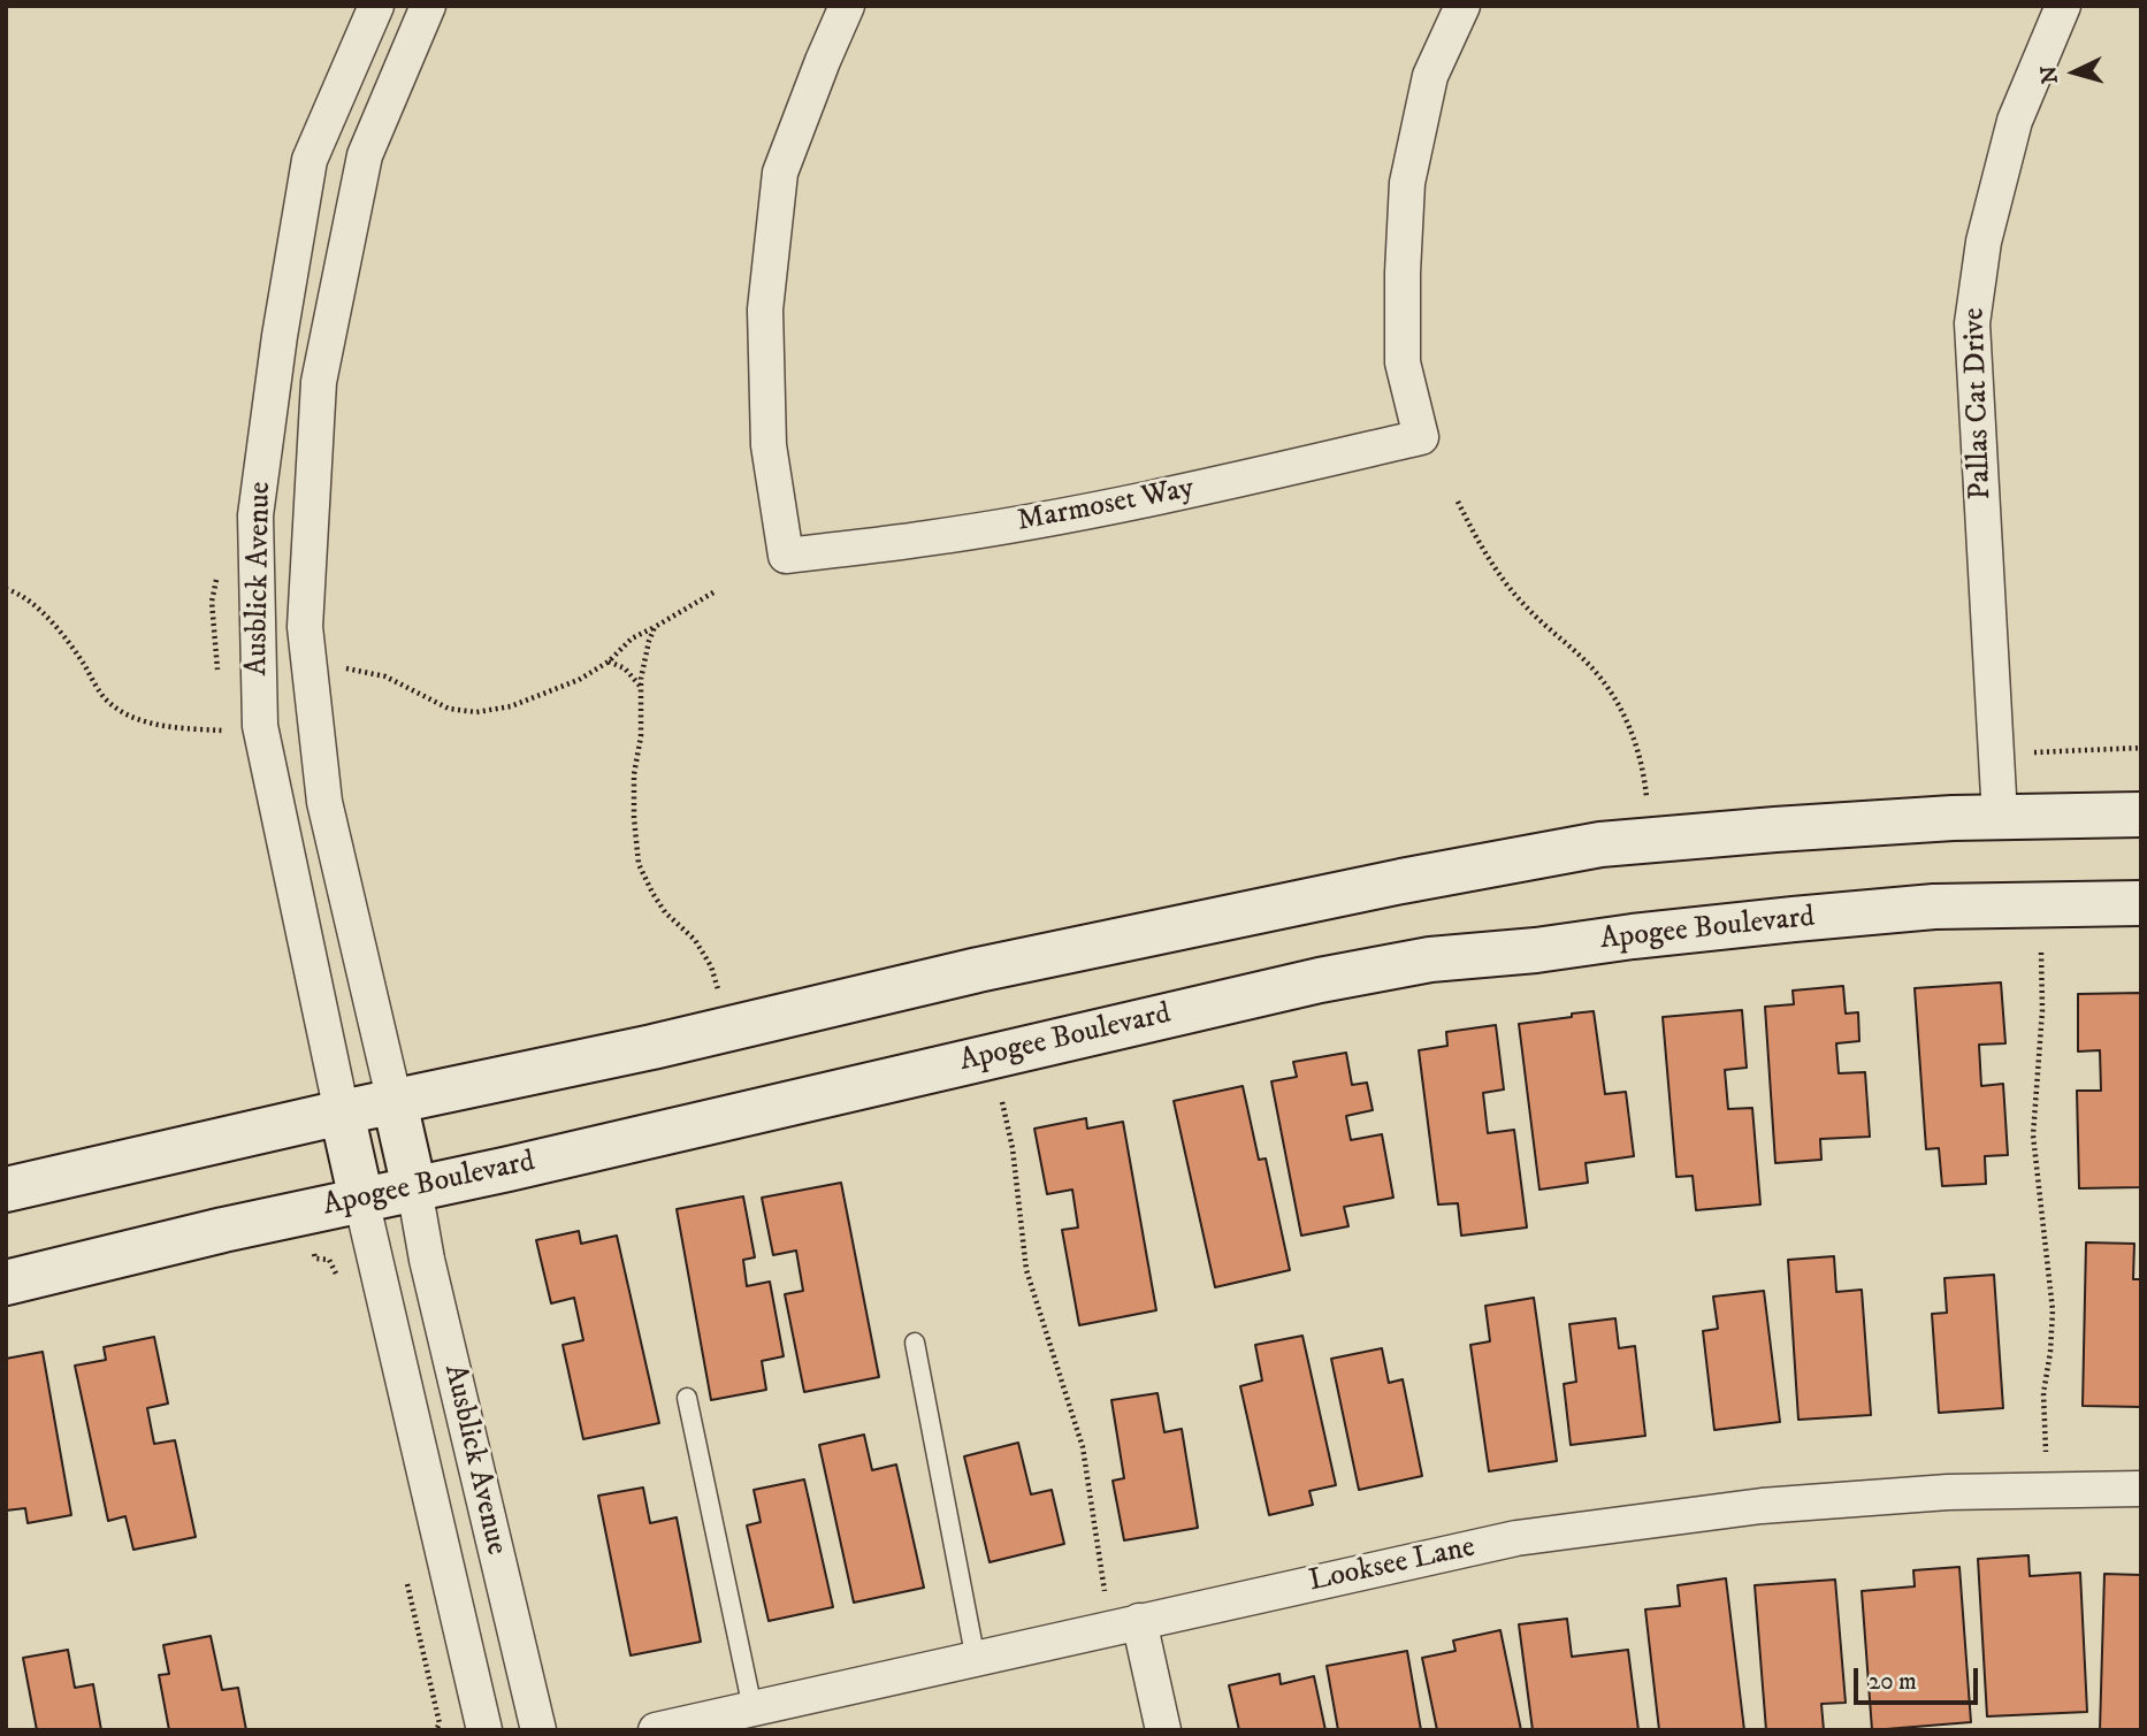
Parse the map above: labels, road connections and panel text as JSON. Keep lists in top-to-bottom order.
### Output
{
  "streets": {
    "street": [
      "Pallas Cat Drive",
      "Marmoset Way",
      "Ausblick Avenue",
      "Apogee Boulevard",
      "Looksee Lane"
    ]
  },
  "crossings": [
    ["Ausblick Avenue", "Apogee Boulevard"]
  ],
  "scale_bar": "20 m",
  "north": "left"
}
